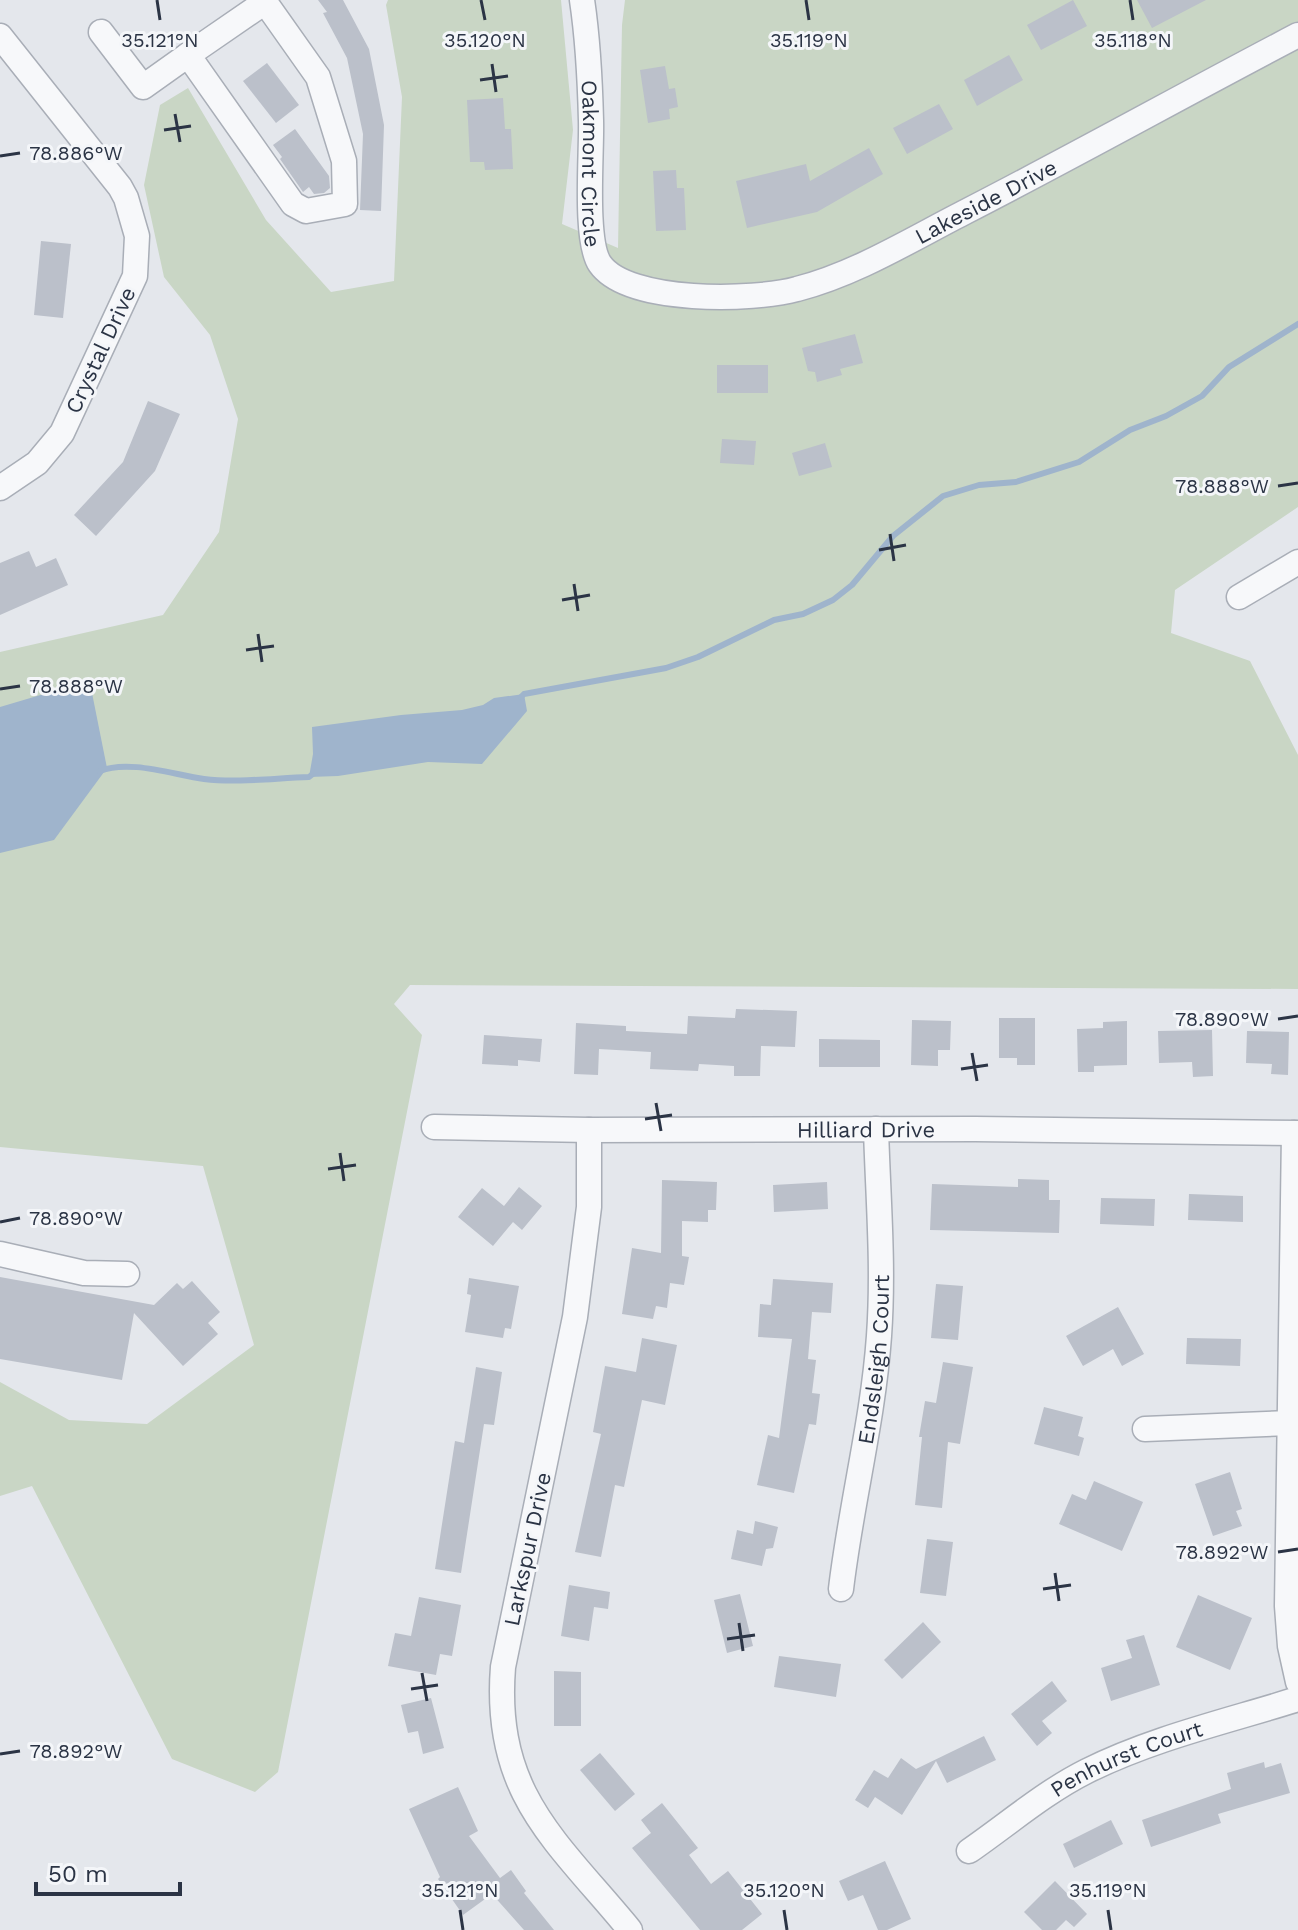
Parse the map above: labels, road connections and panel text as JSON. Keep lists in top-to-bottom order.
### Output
{
  "streets": {
    "street": [
      "Oakmont Circle",
      "Lakeside Drive",
      "Crystal Drive",
      "Hilliard Drive",
      "Endsleigh Court",
      "Larkspur Drive",
      "Penhurst Court"
    ]
  },
  "crossings": [
    ["Oakmont Circle", "Lakeside Drive"],
    ["Hilliard Drive", "Endsleigh Court"],
    ["Hilliard Drive", "Larkspur Drive"]
  ],
  "scale_bar": "50 m",
  "coordinates": [
    "35.121°N",
    "35.120°N",
    "35.119°N",
    "35.118°N",
    "78.886°W",
    "78.888°W",
    "78.890°W",
    "78.892°W"
  ]
}
